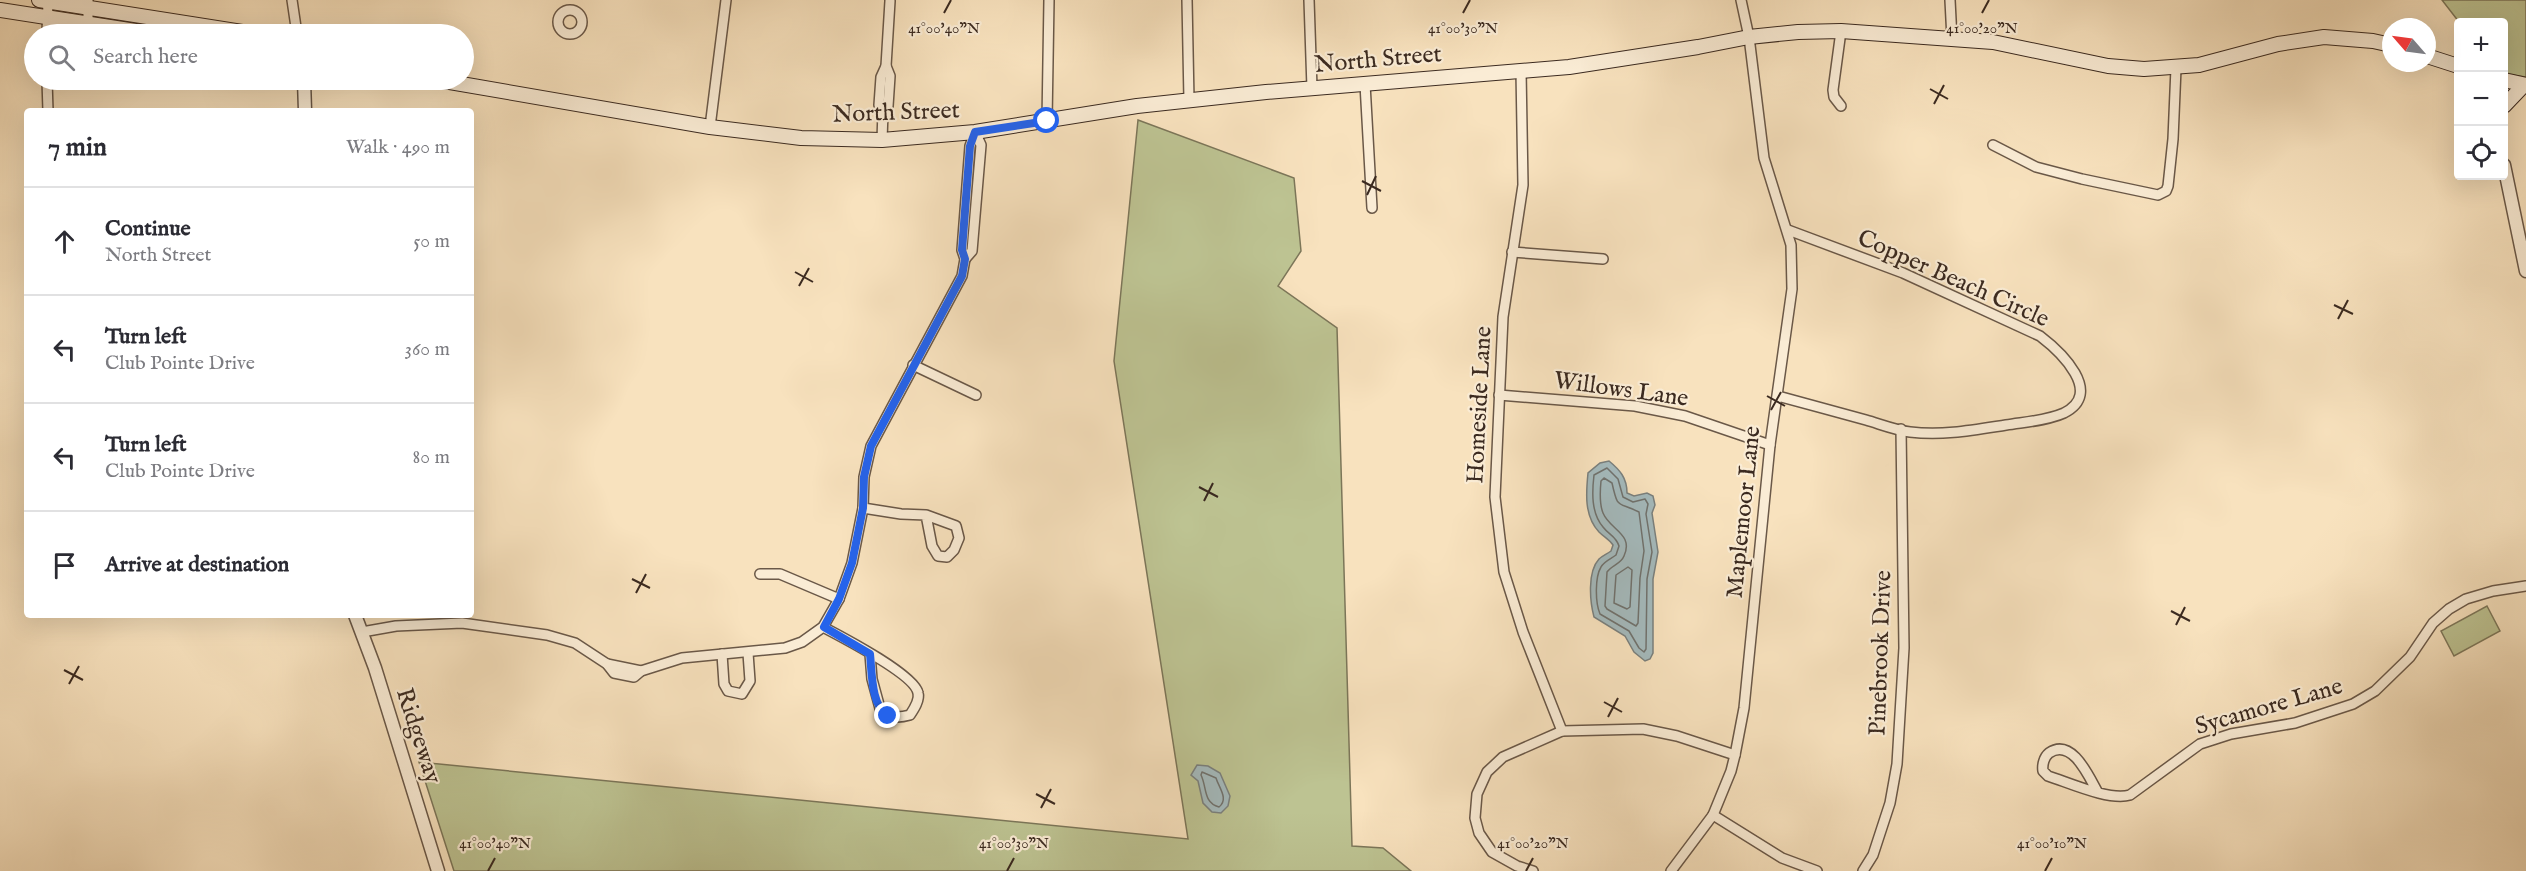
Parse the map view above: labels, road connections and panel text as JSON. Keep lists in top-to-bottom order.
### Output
{
  "streets": {
    "main road": ["North Street"],
    "street": [
      "Copper Beach Circle",
      "Willows Lane",
      "Homeside Lane",
      "Maplemoor Lane",
      "Pinebrook Drive",
      "Sycamore Lane",
      "Ridgeway"
    ]
  },
  "crossings": [
    ["North Street", "Homeside Lane"],
    ["North Street", "Maplemoor Lane"],
    ["Copper Beach Circle", "Maplemoor Lane"],
    ["Copper Beach Circle", "Pinebrook Drive"],
    ["Willows Lane", "Homeside Lane"],
    ["Willows Lane", "Maplemoor Lane"]
  ],
  "north": "top left",
  "page": {
    "map_buttons": ["+", "−"],
    "search": "Search here",
    "heading": ["7 min", "Walk · 490 m"],
    "list": [
      ["Continue", "North Street", "50 m"],
      ["Turn left", "Club Pointe Drive", "360 m"],
      ["Turn left", "Club Pointe Drive", "80 m"],
      "Arrive at destination"
    ]
  },
  "coordinates": [
    "41°00'40\"N",
    "41°00'30\"N",
    "41°00'20\"N",
    "41°00'10\"N"
  ]
}
